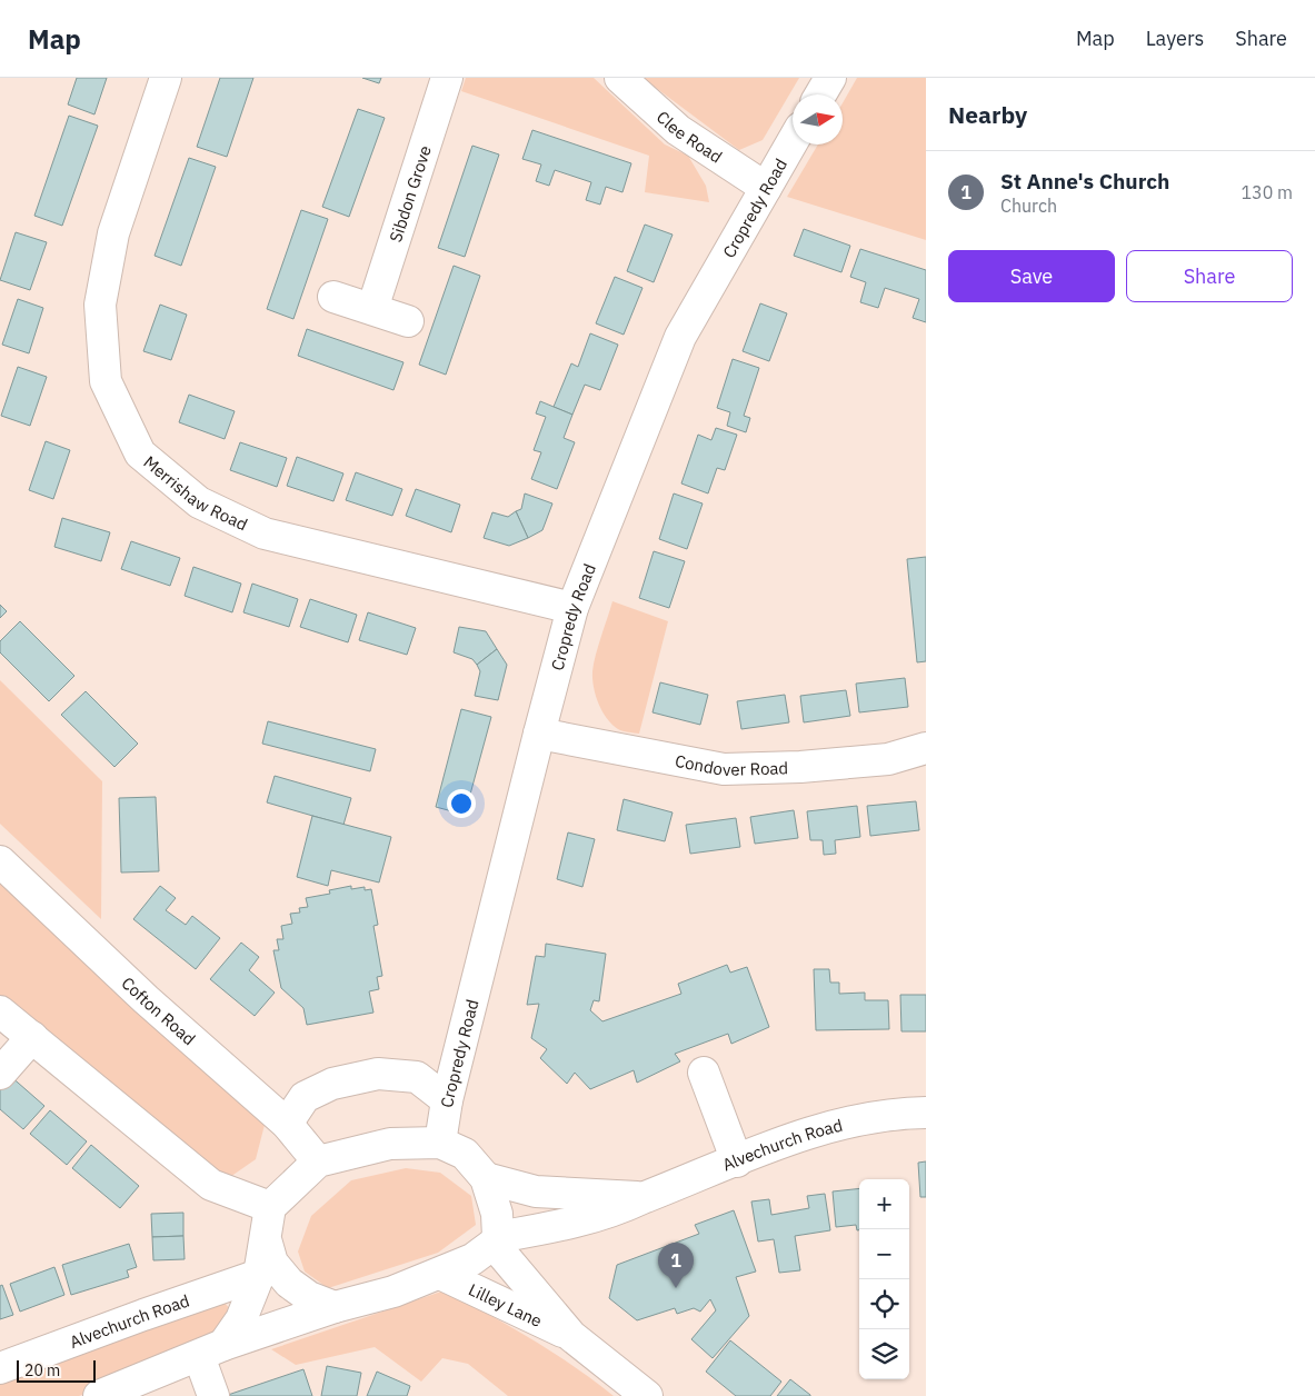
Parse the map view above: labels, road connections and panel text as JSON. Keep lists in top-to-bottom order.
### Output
{
  "streets": {
    "street": [
      "Clee Road",
      "Sibdon Grove",
      "Cropredy Road",
      "Merrishaw Road",
      "Condover Road",
      "Cofton Road",
      "Alvechurch Road",
      "Lilley Lane"
    ]
  },
  "crossings": [
    ["Clee Road", "Cropredy Road"],
    ["Cropredy Road", "Merrishaw Road"],
    ["Cropredy Road", "Condover Road"],
    ["Cropredy Road", "Cofton Road"],
    ["Cropredy Road", "Alvechurch Road"],
    ["Cropredy Road", "Lilley Lane"],
    ["Cofton Road", "Alvechurch Road"],
    ["Cofton Road", "Lilley Lane"],
    ["Alvechurch Road", "Lilley Lane"]
  ],
  "scale_bar": "20 m",
  "north": "right",
  "page": {
    "header": "Map",
    "nav": ["Map", "Layers", "Share"],
    "heading": "Nearby",
    "list": [
      {
        "mark": "1",
        "name": "St Anne's Church",
        "note": "Church",
        "value": "130 m"
      }
    ],
    "buttons": ["Save", "Share"],
    "map_buttons": ["+", "−"],
    "pins": "1",
    "scale": "20 m"
  }
}
